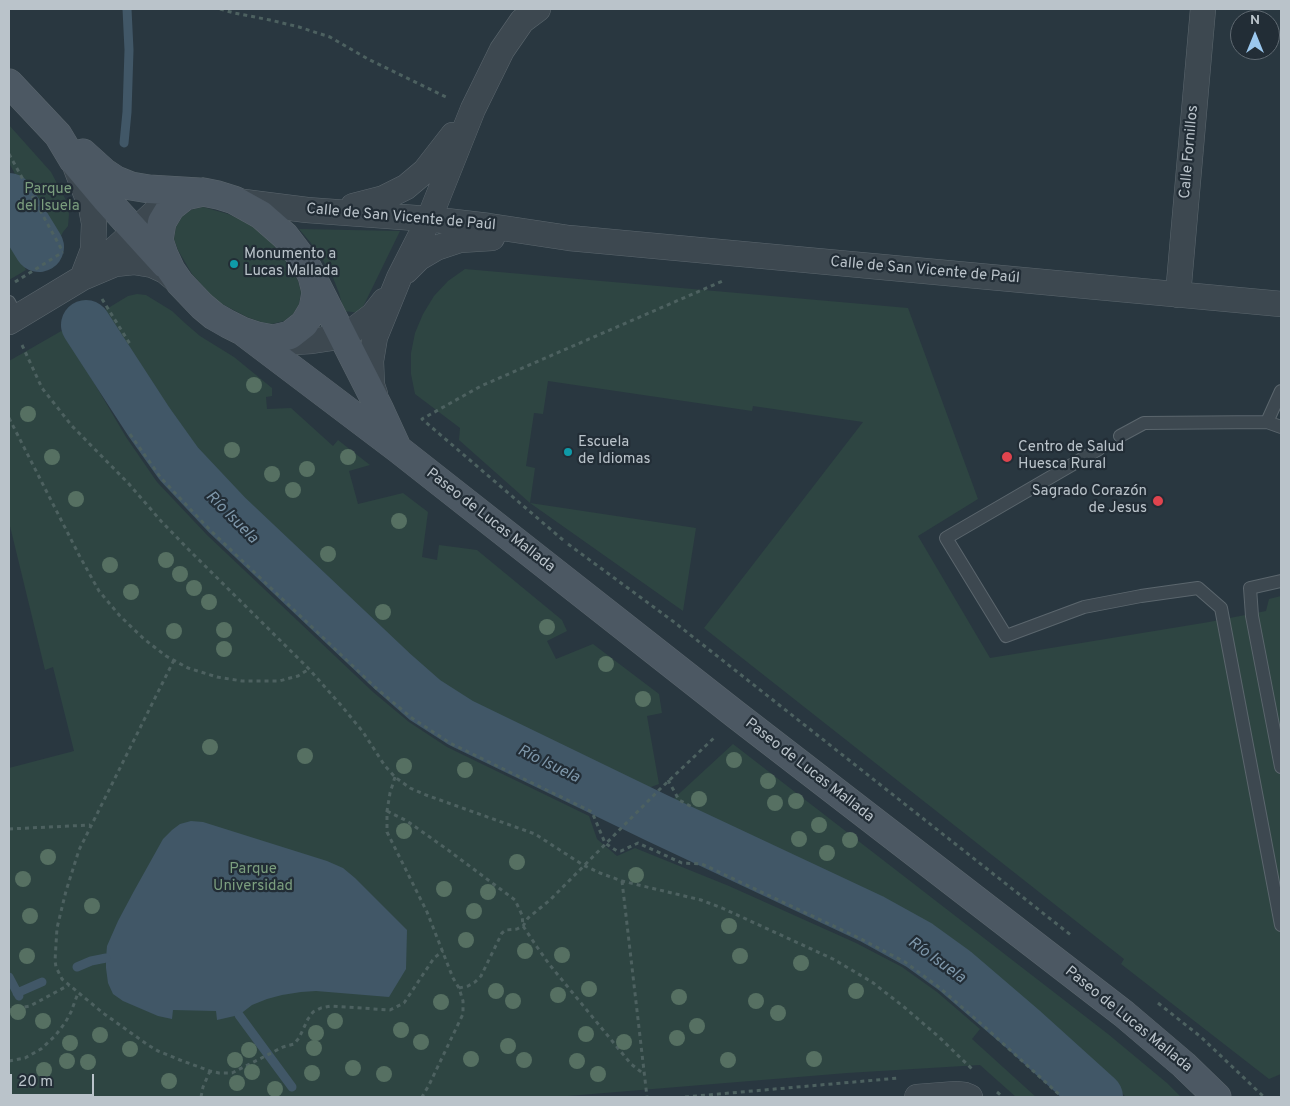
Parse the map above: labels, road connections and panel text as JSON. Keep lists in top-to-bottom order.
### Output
{
  "streets": {
    "main road": ["Paseo de Lucas Mallada"],
    "street": ["Calle Fornillos", "Calle de San Vicente de Paúl"]
  },
  "crossings": [
    ["Calle Fornillos", "Calle de San Vicente de Paúl"],
    ["Calle de San Vicente de Paúl", "Paseo de Lucas Mallada"]
  ],
  "water": ["Río Isuela"],
  "parks": ["Parque del Isuela", "Parque Universidad"],
  "places": [
    "Monumento a Lucas Mallada",
    "Escuela de Idiomas",
    "Centro de Salud Huesca Rural",
    "Sagrado Corazón de Jesus"
  ],
  "scale_bar": "20 m",
  "north": "top"
}
